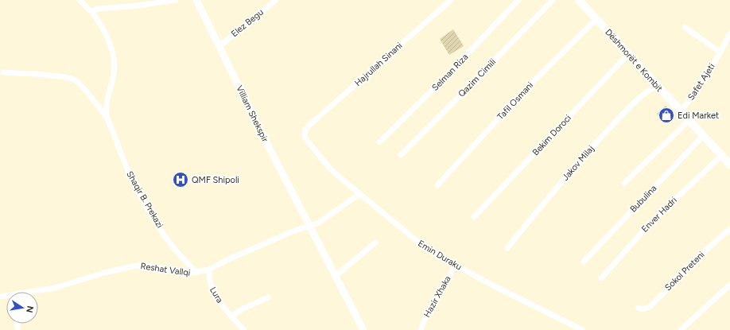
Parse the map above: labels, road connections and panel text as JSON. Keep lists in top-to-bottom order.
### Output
{
  "streets": {
    "main road": ["Dëshmorët e Kombit"],
    "street": [
      "Elez Begu",
      "Hajrullah Sinani",
      "Selman Riza",
      "Qazim Cimili",
      "Safet Ajeti",
      "Tafil Osmani",
      "Villiam Shekspir",
      "Bekim Doroci",
      "Jakov Milaj",
      "Bubulina",
      "Shaqir B. Prekazi",
      "Enver Hadri",
      "Emin Duraku",
      "Reshat Vallqi",
      "Sokol Preteni",
      "Lura",
      "Hazir Xhaka"
    ]
  },
  "crossings": [
    ["Elez Begu", "Villiam Shekspir"],
    ["Dëshmorët e Kombit", "Safet Ajeti"],
    ["Dëshmorët e Kombit", "Tafil Osmani"],
    ["Dëshmorët e Kombit", "Bekim Doroci"],
    ["Dëshmorët e Kombit", "Jakov Milaj"],
    ["Dëshmorët e Kombit", "Bubulina"],
    ["Dëshmorët e Kombit", "Enver Hadri"],
    ["Hajrullah Sinani", "Emin Duraku"],
    ["Villiam Shekspir", "Reshat Vallqi"],
    ["Shaqir B. Prekazi", "Reshat Vallqi"],
    ["Emin Duraku", "Hazir Xhaka"],
    ["Reshat Vallqi", "Lura"]
  ],
  "places": {
    "shop": ["Edi Market"],
    "hospital": ["QMF Shipoli"]
  },
  "north": "right"
}
